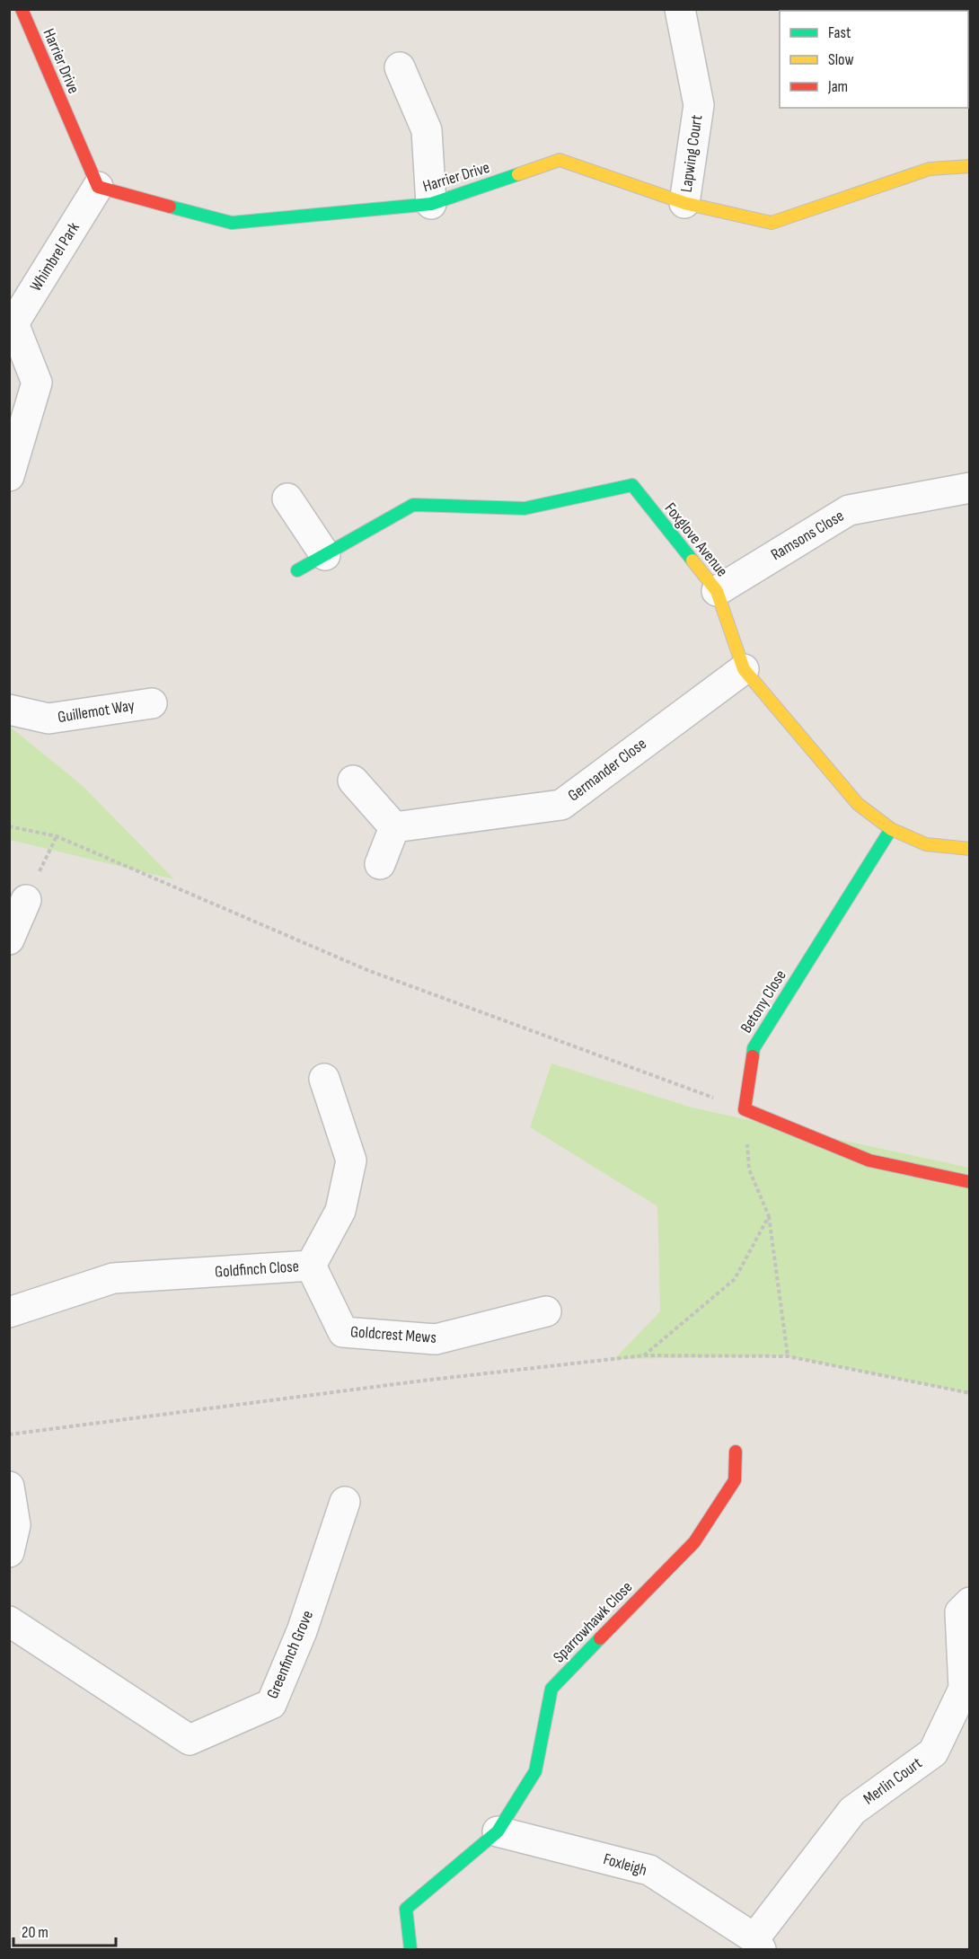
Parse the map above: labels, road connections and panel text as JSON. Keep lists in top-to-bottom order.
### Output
{
  "streets": {
    "street": [
      "Harrier Drive",
      "Lapwing Court",
      "Whimbrel Park",
      "Ramsons Close",
      "Foxglove Avenue",
      "Guillemot Way",
      "Germander Close",
      "Betony Close",
      "Goldfinch Close",
      "Goldcrest Mews",
      "Sparrowhawk Close",
      "Greenfinch Grove",
      "Merlin Court",
      "Foxleigh"
    ]
  },
  "crossings": [
    ["Harrier Drive", "Lapwing Court"],
    ["Harrier Drive", "Whimbrel Park"],
    ["Ramsons Close", "Foxglove Avenue"],
    ["Foxglove Avenue", "Germander Close"],
    ["Foxglove Avenue", "Betony Close"],
    ["Goldfinch Close", "Goldcrest Mews"],
    ["Sparrowhawk Close", "Foxleigh"],
    ["Merlin Court", "Foxleigh"]
  ],
  "legend": ["Fast", "Slow", "Jam"],
  "scale_bar": "20 m"
}
